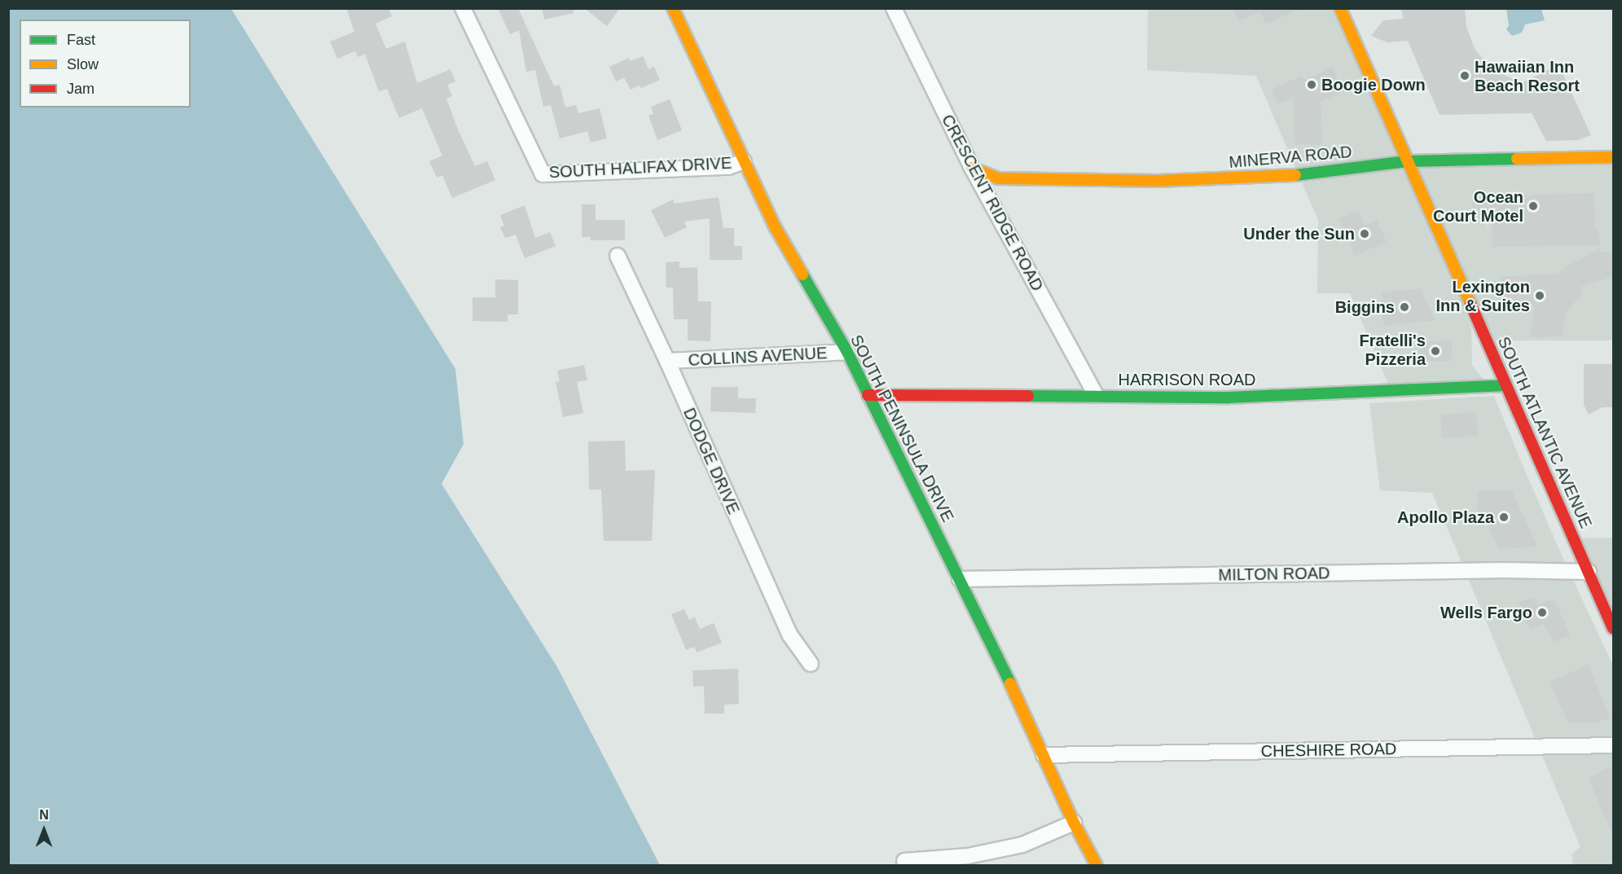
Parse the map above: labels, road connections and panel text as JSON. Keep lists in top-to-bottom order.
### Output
{
  "streets": {
    "main road": [
      "MINERVA ROAD",
      "HARRISON ROAD",
      "SOUTH PENINSULA DRIVE",
      "SOUTH ATLANTIC AVENUE"
    ],
    "street": [
      "SOUTH HALIFAX DRIVE",
      "CRESCENT RIDGE ROAD",
      "COLLINS AVENUE",
      "DODGE DRIVE",
      "MILTON ROAD",
      "CHESHIRE ROAD"
    ]
  },
  "crossings": [
    ["MINERVA ROAD", "CRESCENT RIDGE ROAD"],
    ["MINERVA ROAD", "SOUTH ATLANTIC AVENUE"],
    ["SOUTH HALIFAX DRIVE", "SOUTH PENINSULA DRIVE"],
    ["CRESCENT RIDGE ROAD", "HARRISON ROAD"],
    ["COLLINS AVENUE", "SOUTH PENINSULA DRIVE"],
    ["COLLINS AVENUE", "DODGE DRIVE"],
    ["HARRISON ROAD", "SOUTH PENINSULA DRIVE"],
    ["HARRISON ROAD", "SOUTH ATLANTIC AVENUE"],
    ["SOUTH PENINSULA DRIVE", "MILTON ROAD"],
    ["SOUTH PENINSULA DRIVE", "CHESHIRE ROAD"],
    ["SOUTH ATLANTIC AVENUE", "MILTON ROAD"]
  ],
  "places": [
    "Hawaiian Inn Beach Resort",
    "Boogie Down",
    "Ocean Court Motel",
    "Under the Sun",
    "Lexington Inn & Suites",
    "Biggins",
    "Fratelli's Pizzeria",
    "Apollo Plaza",
    "Wells Fargo"
  ],
  "legend": ["Fast", "Slow", "Jam"],
  "north": "top"
}
